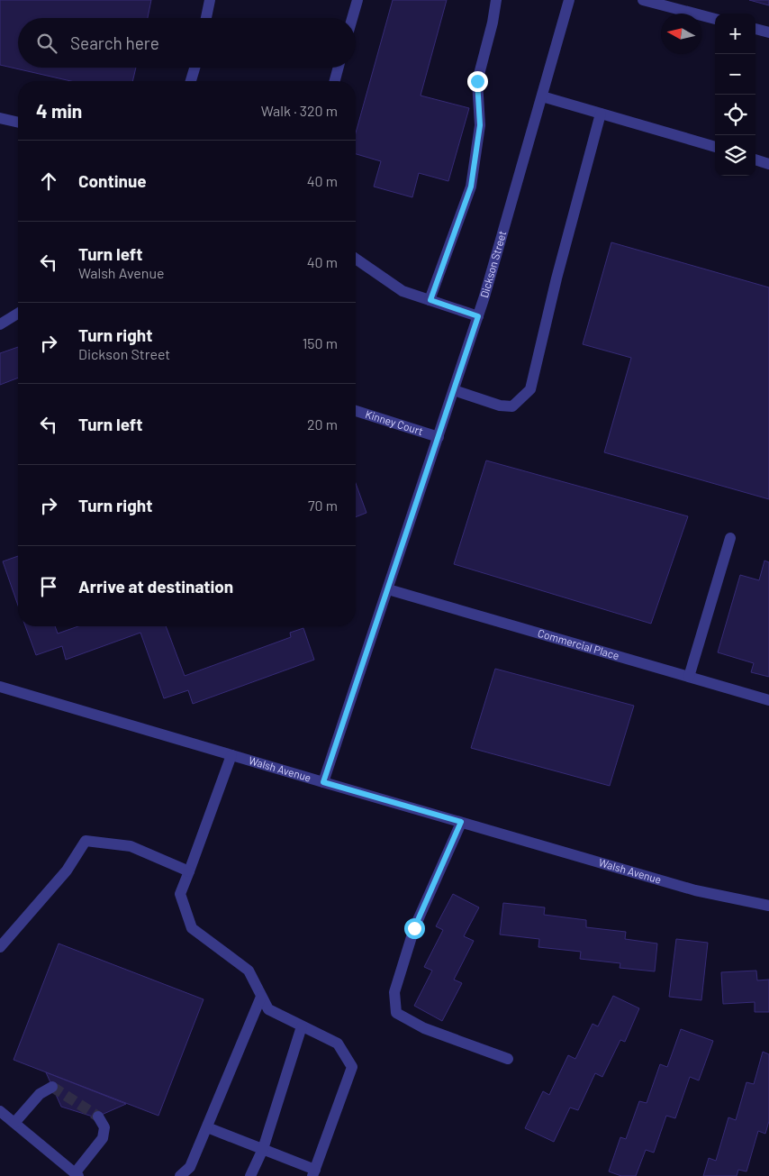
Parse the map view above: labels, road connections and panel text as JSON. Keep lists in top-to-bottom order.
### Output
{
  "streets": {
    "street": [
      "Dickson Street",
      "Kinney Court",
      "Commercial Place",
      "Walsh Avenue"
    ]
  },
  "crossings": [
    ["Dickson Street", "Kinney Court"],
    ["Dickson Street", "Commercial Place"],
    ["Dickson Street", "Walsh Avenue"]
  ],
  "north": "left",
  "page": {
    "map_buttons": ["+", "−"],
    "search": "Search here",
    "heading": ["4 min", "Walk · 320 m"],
    "list": [
      ["Continue", "40 m"],
      ["Turn left", "Walsh Avenue", "40 m"],
      ["Turn right", "Dickson Street", "150 m"],
      ["Turn left", "20 m"],
      ["Turn right", "70 m"],
      "Arrive at destination"
    ]
  }
}
